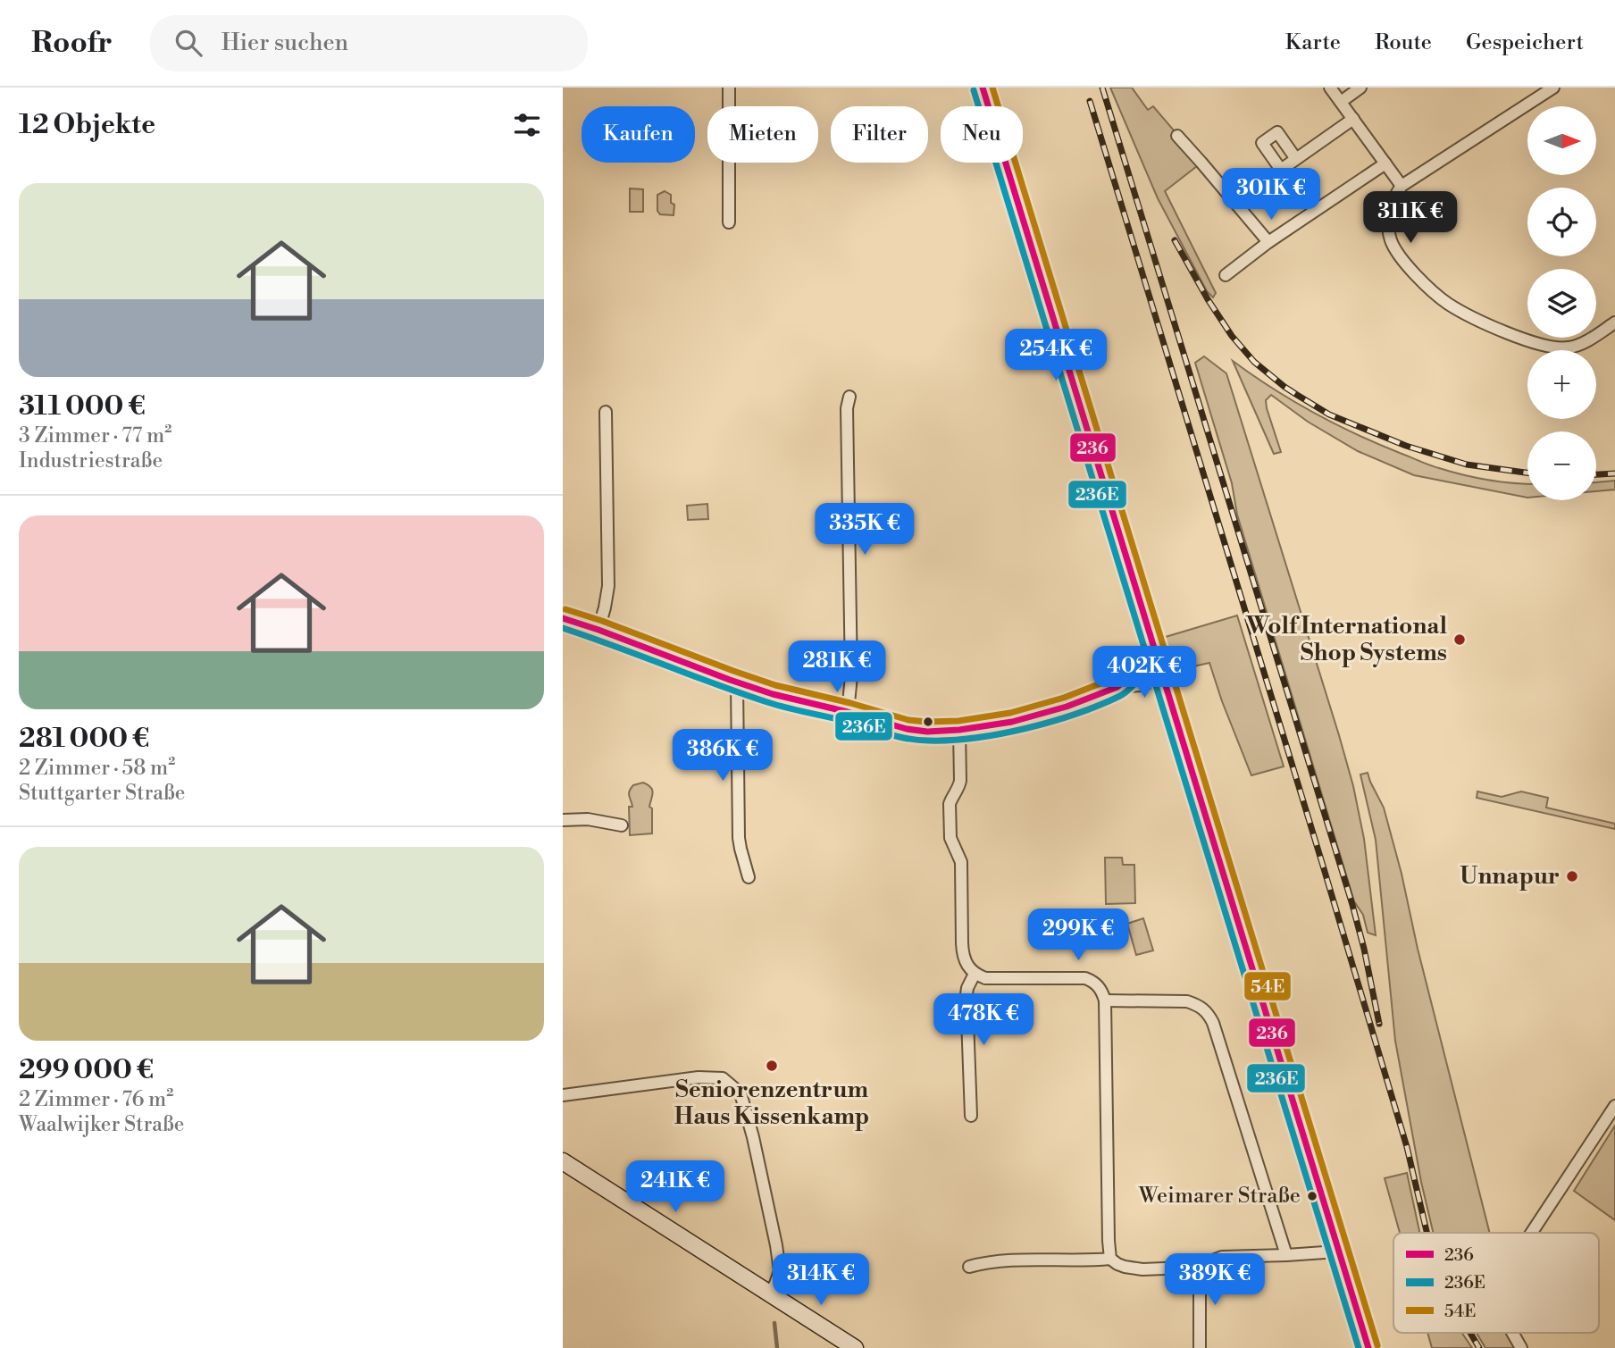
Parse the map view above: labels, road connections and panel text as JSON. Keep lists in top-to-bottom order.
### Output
{
  "places": [
    "Wolf International Shop Systems",
    "Unnapur",
    "Seniorenzentrum Haus Kissenkamp",
    "Weimarer Straße"
  ],
  "lines": ["transit line 236", "transit line 54E", "transit line 236E"],
  "legend": ["236", "236E", "54E"],
  "north": "right",
  "page": {
    "header": "Roofr",
    "search": "Hier suchen",
    "nav": ["Karte", "Route", "Gespeichert"],
    "heading": "12 Objekte",
    "map_buttons": ["+", "−"],
    "chip": [
      "Kaufen",
      "Mieten",
      "Filter",
      "Neu"
    ],
    "list": [
      {
        "name": "311 000 €",
        "note": "3 Zimmer · 77 m² · Industriestraße"
      },
      {
        "name": "281 000 €",
        "note": "2 Zimmer · 58 m² · Stuttgarter Straße"
      },
      {
        "name": "299 000 €",
        "note": "2 Zimmer · 76 m² · Waalwijker Straße"
      }
    ],
    "price": [
      "301K €",
      "311K €",
      "254K €",
      "335K €",
      "281K €",
      "402K €",
      "386K €",
      "299K €",
      "478K €",
      "241K €",
      "314K €",
      "389K €"
    ]
  }
}
